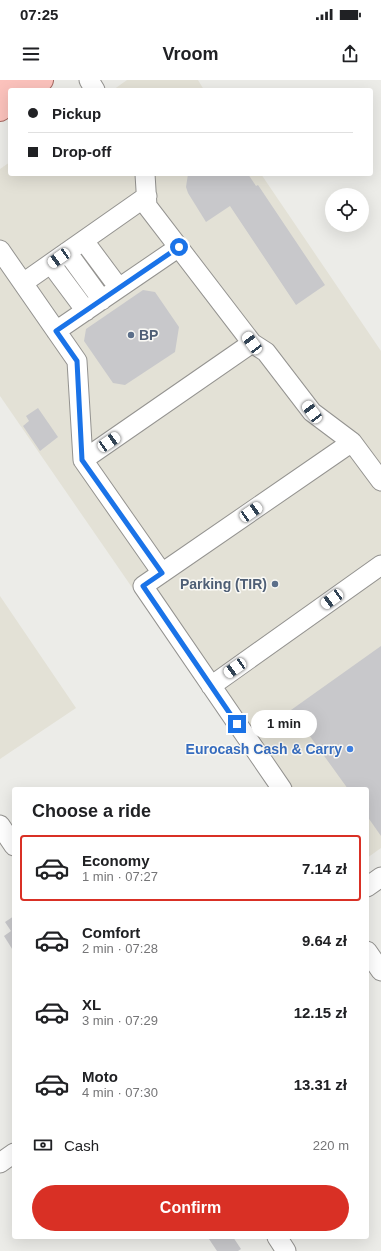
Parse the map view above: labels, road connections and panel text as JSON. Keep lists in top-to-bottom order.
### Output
{
  "places": ["BP", "Parking (TIR)", "Eurocash Cash & Carry"],
  "page": {
    "status": "07:25",
    "header": "Vroom",
    "banner": ["Pickup", "Drop-off"],
    "bubble": "1 min",
    "heading": "Choose a ride",
    "list": [
      {
        "name": "Economy",
        "note": "1 min · 07:27",
        "value": "7.14 zł"
      },
      {
        "name": "Comfort",
        "note": "2 min · 07:28",
        "value": "9.64 zł"
      },
      {
        "name": "XL",
        "note": "3 min · 07:29",
        "value": "12.15 zł"
      },
      {
        "name": "Moto",
        "note": "4 min · 07:30",
        "value": "13.31 zł"
      }
    ],
    "pay": ["Cash", "220 m"],
    "buttons": "Confirm"
  }
}
